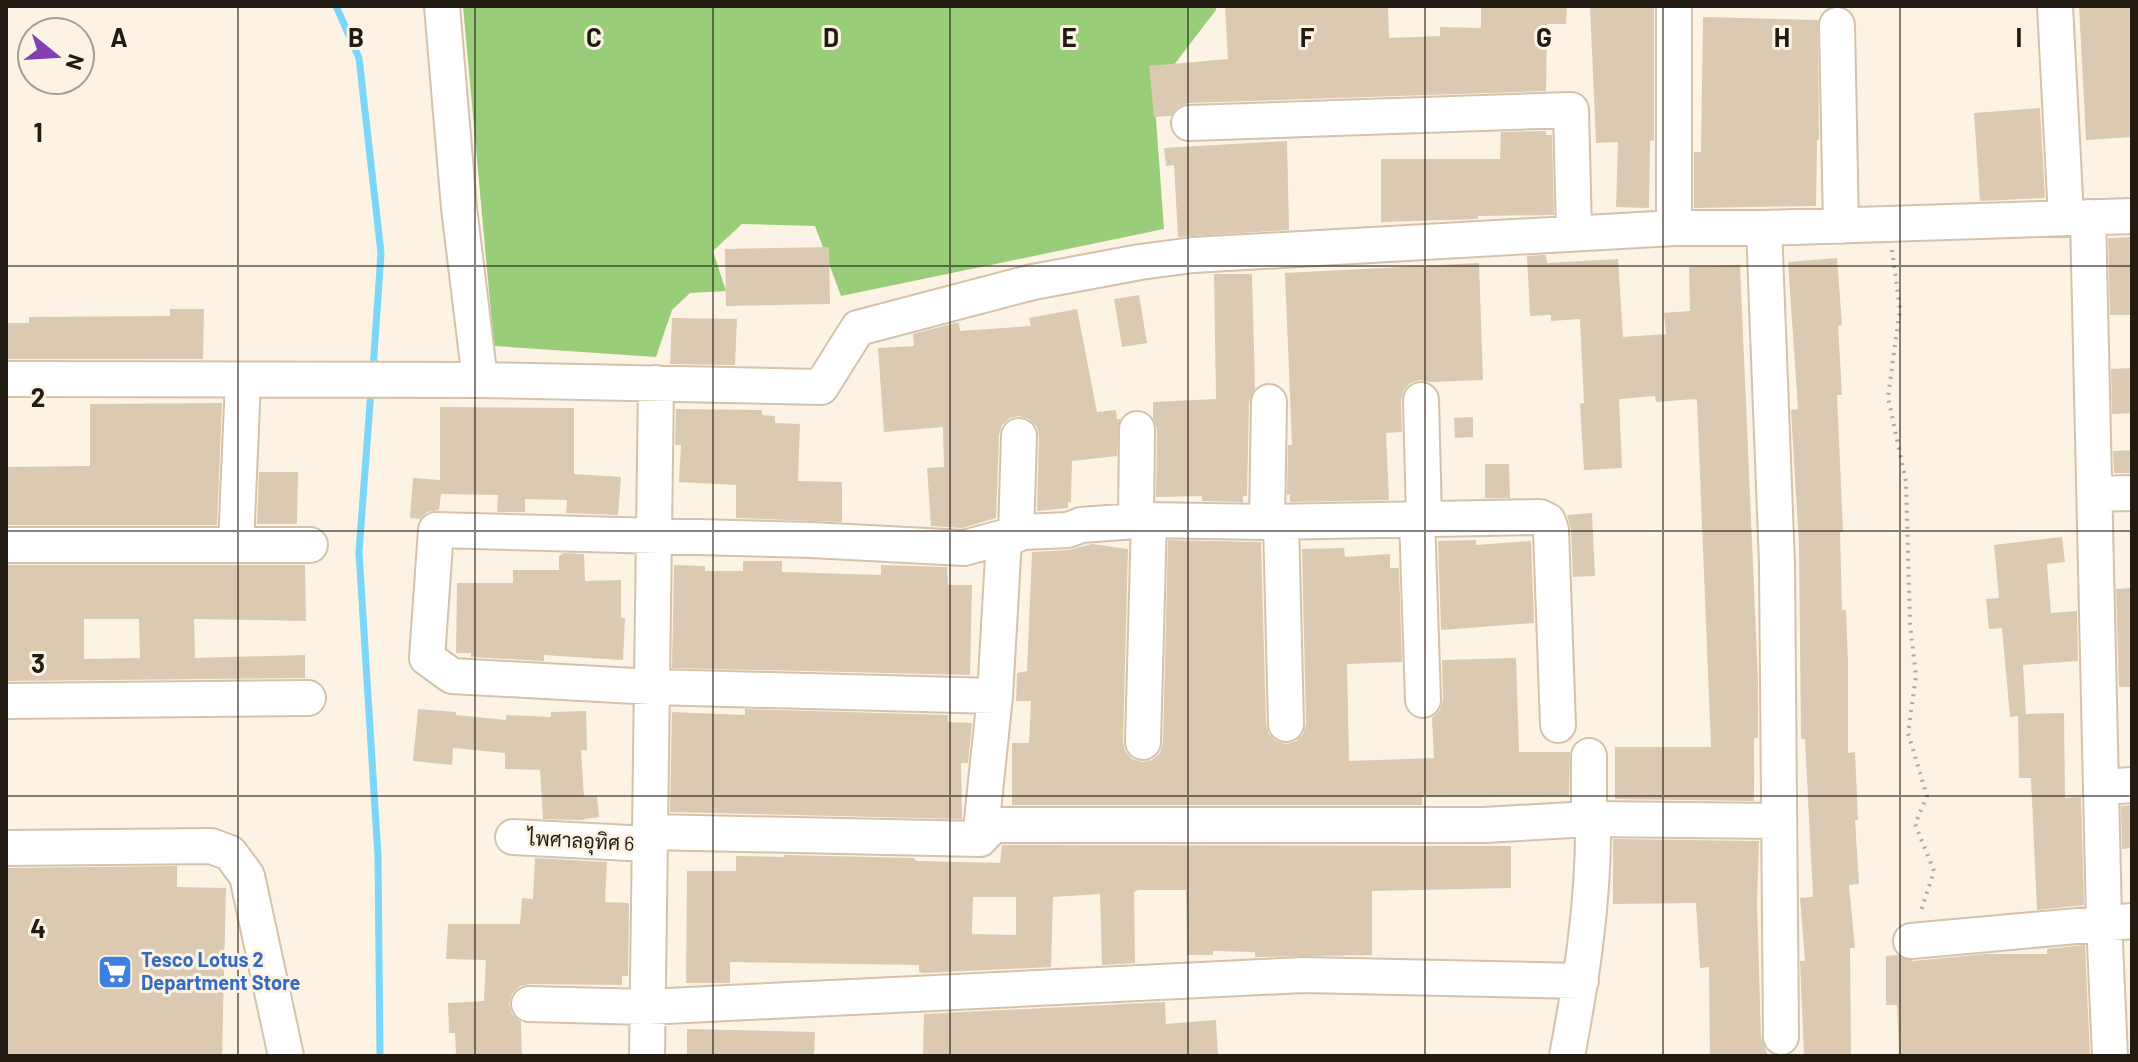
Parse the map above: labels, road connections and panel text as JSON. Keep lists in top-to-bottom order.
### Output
{
  "streets": {
    "street": ["ไพศาลอุทิศ 6"]
  },
  "places": {
    "supermarket": ["Tesco Lotus 2 Department Store"]
  },
  "north": "right",
  "grid": {
    "columns": [
      "A",
      "B",
      "C",
      "D",
      "E",
      "F",
      "G",
      "H",
      "I"
    ],
    "rows": [
      "1",
      "2",
      "3",
      "4"
    ]
  }
}
